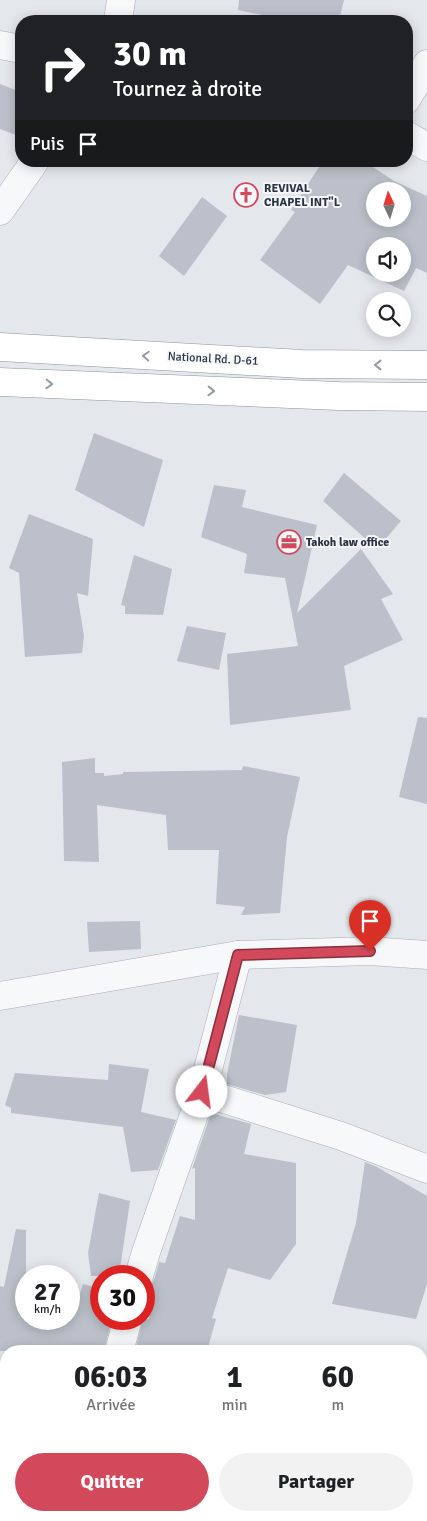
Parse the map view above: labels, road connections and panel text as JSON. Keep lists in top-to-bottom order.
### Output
{
  "streets": {
    "highway": ["National Rd. D-61"]
  },
  "places": {
    "church": ["REVIVAL CHAPEL INT\"L"],
    "office": ["Takoh law office"]
  },
  "north": "top",
  "page": {
    "turn": ["30 m", "Tournez à droite"],
    "then": "Puis",
    "speed": "27 km/h",
    "limit": "30",
    "eta": [
      "06:03",
      "Arrivée",
      "1",
      "min",
      "60",
      "m"
    ],
    "buttons": ["Quitter", "Partager"]
  }
}
